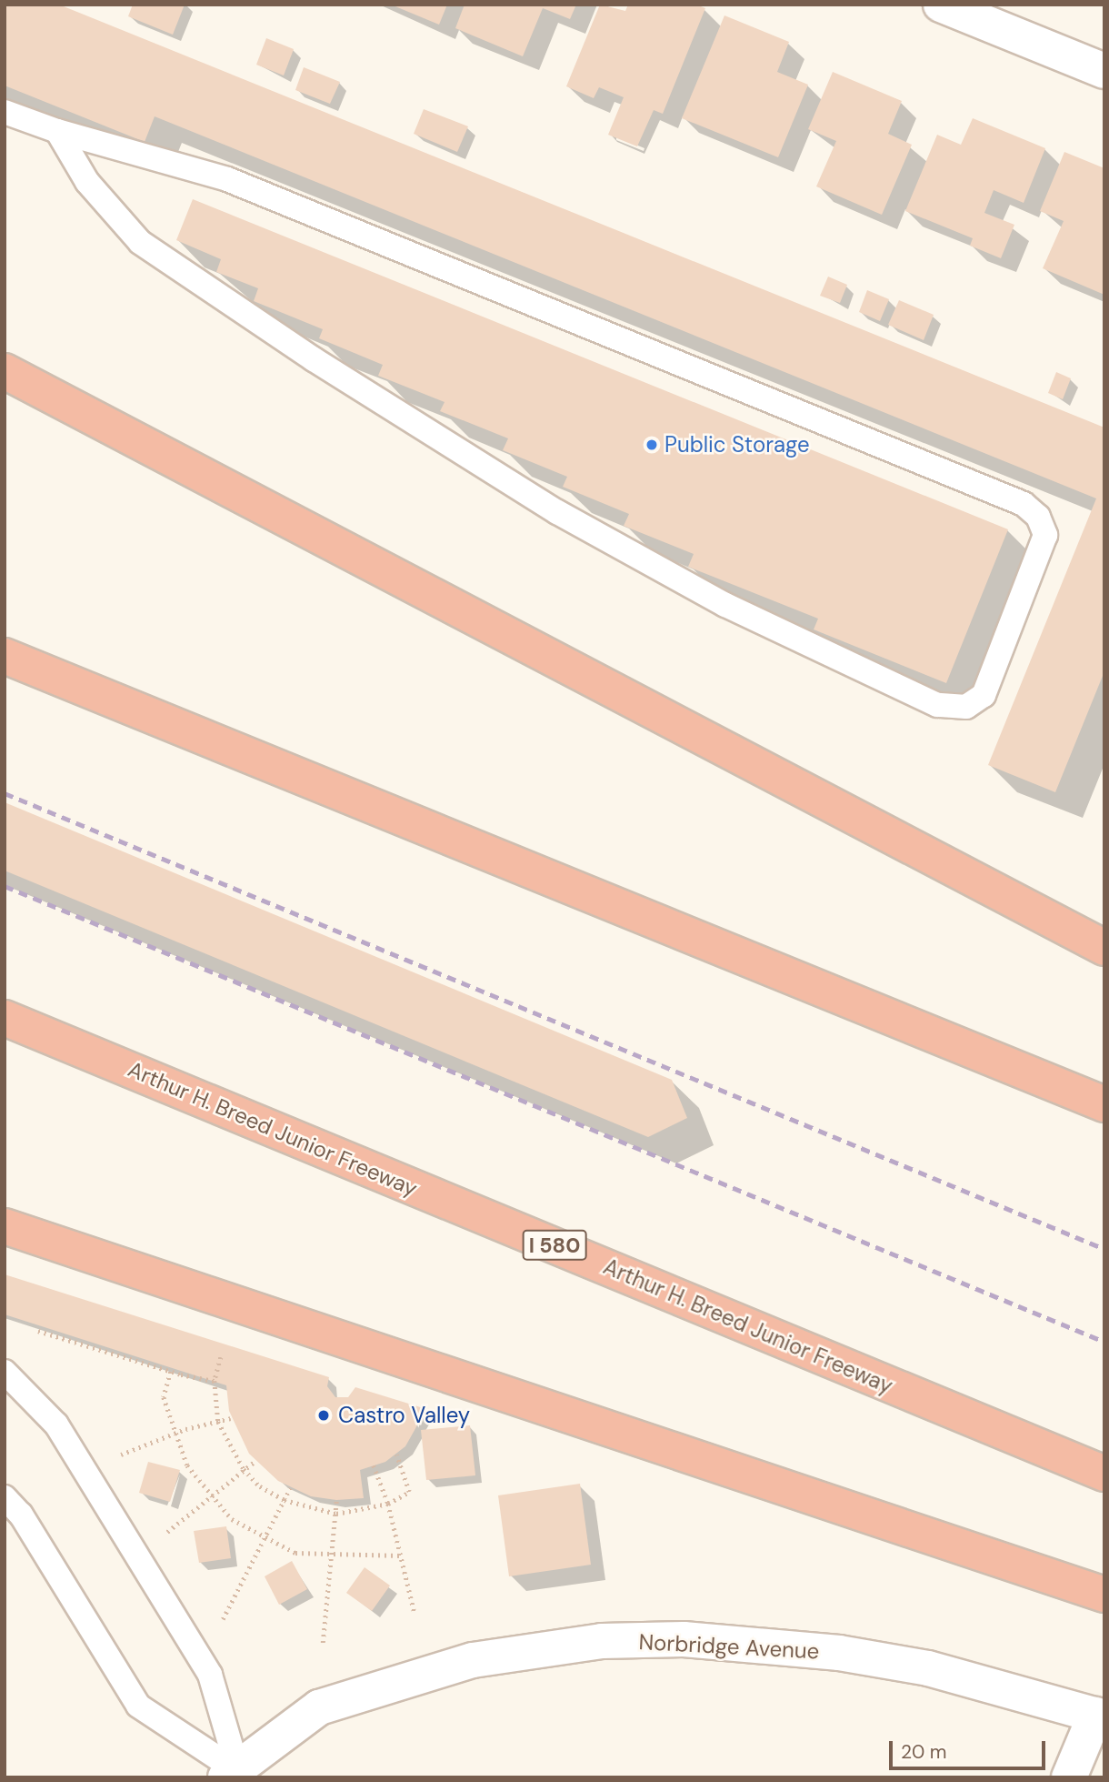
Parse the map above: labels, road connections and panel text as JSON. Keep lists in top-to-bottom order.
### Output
{
  "streets": {
    "highway": ["Arthur H. Breed Junior Freeway", "I 580"],
    "street": ["Norbridge Avenue"]
  },
  "places": ["Public Storage", "Castro Valley"],
  "scale_bar": "20 m"
}
